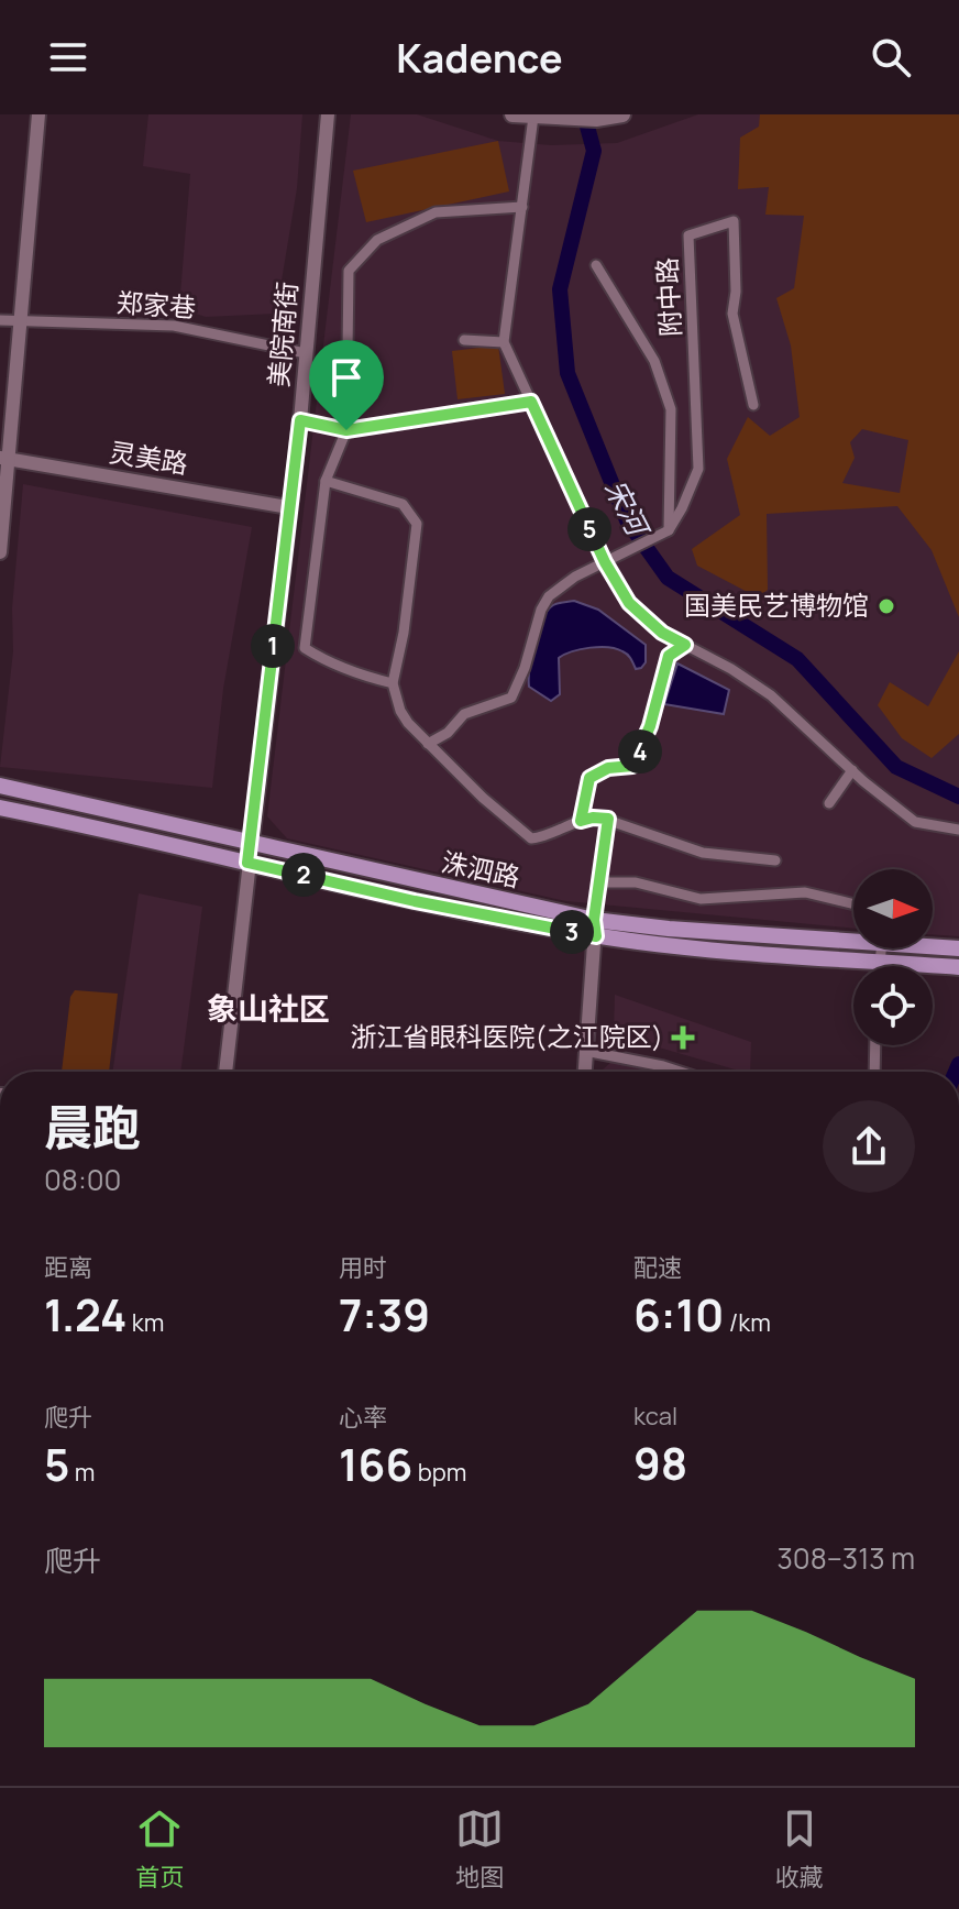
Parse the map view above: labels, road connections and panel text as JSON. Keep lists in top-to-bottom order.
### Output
{
  "streets": {
    "main road": ["洙泗路"],
    "street": [
      "附中路",
      "郑家巷",
      "美院南街",
      "灵美路"
    ]
  },
  "crossings": [
    ["郑家巷", "美院南街"],
    ["美院南街", "灵美路"],
    ["美院南街", "洙泗路"]
  ],
  "districts": ["象山社区"],
  "water": ["宋河"],
  "places": {
    "other": ["国美民艺博物馆"],
    "health": ["浙江省眼科医院(之江院区)"]
  },
  "north": "right",
  "page": {
    "header": "Kadence",
    "pins": [
      "5",
      "1",
      "4",
      "2",
      "3"
    ],
    "heading": ["晨跑", "08:00"],
    "stats": [
      ["距离", "1.24 km"],
      ["用时", "7:39"],
      ["配速", "6:10 /km"],
      ["爬升", "5 m"],
      ["心率", "166 bpm"],
      ["kcal", "98"]
    ],
    "chart": ["爬升", "308–313 m"],
    "tabs": ["首页", "地图", "收藏"]
  }
}
